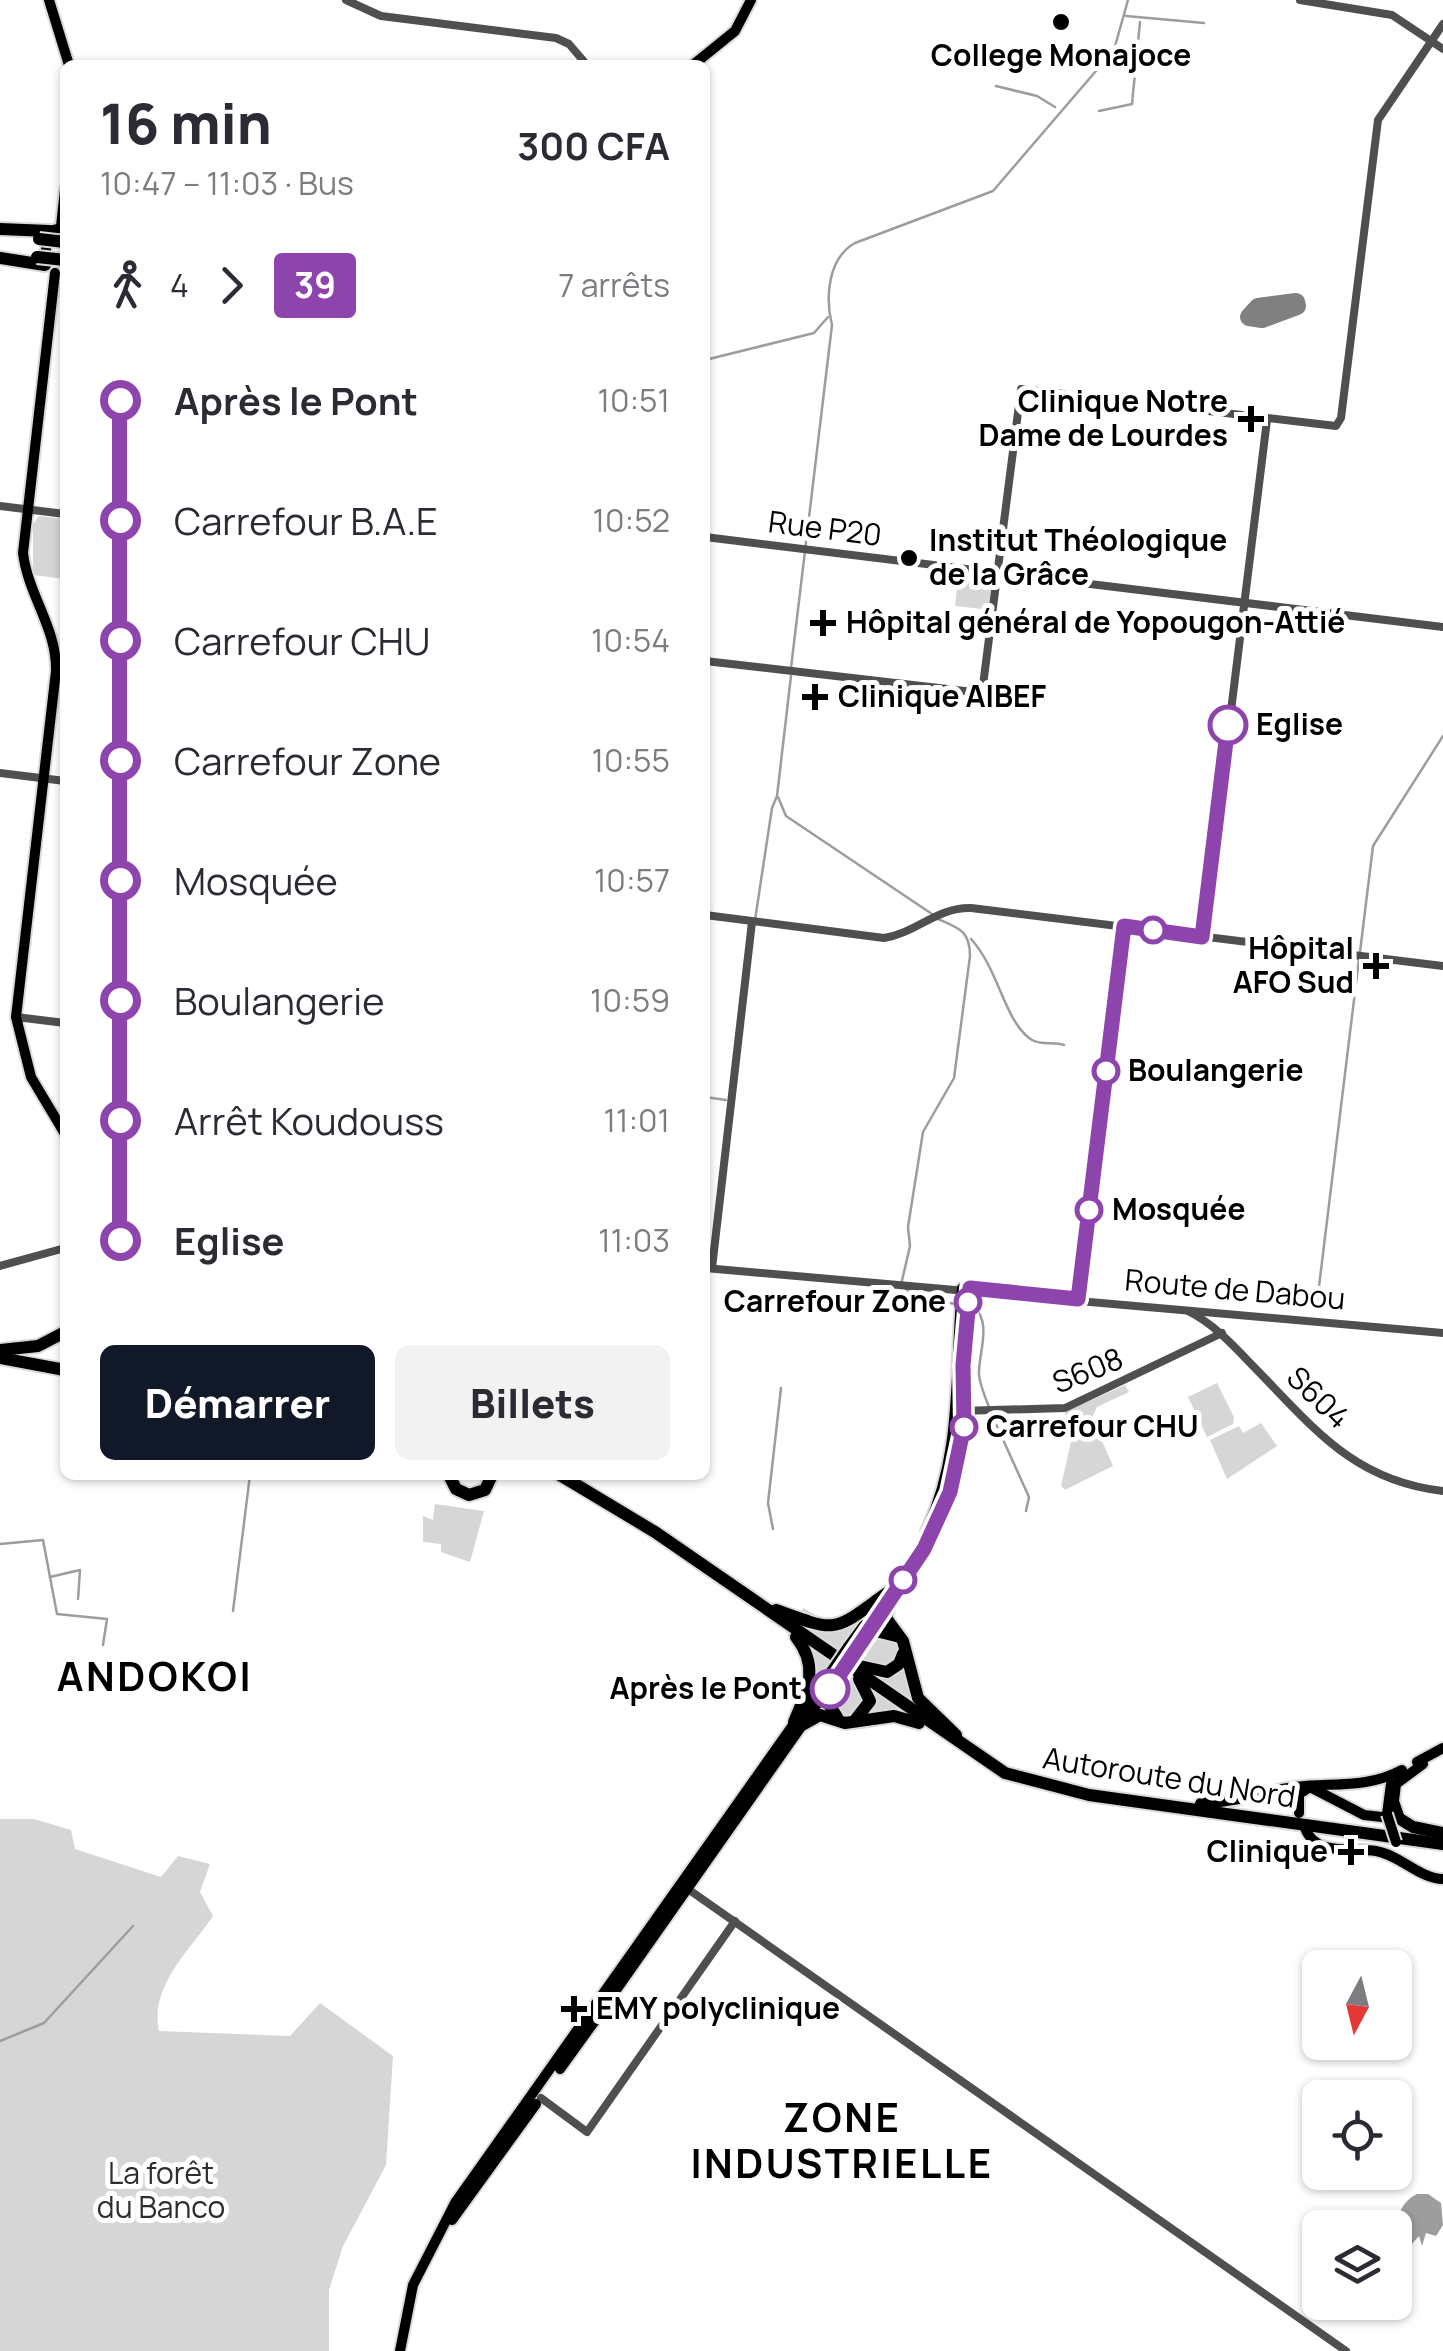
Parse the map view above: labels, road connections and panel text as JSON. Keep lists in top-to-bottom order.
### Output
{
  "streets": {
    "highway": ["Autoroute du Nord"],
    "street": [
      "Rue P20",
      "Route de Dabou",
      "S608",
      "S604"
    ]
  },
  "crossings": [
    ["Route de Dabou", "S604"],
    ["S608", "S604"]
  ],
  "districts": ["ANDOKOI", "ZONE INDUSTRIELLE"],
  "parks": ["La forêt du Banco"],
  "places": {
    "other": [
      "College Monajoce",
      "Institut Théologique de la Grâce",
      "Eglise",
      "Boulangerie",
      "Mosquée",
      "Carrefour Zone",
      "Carrefour CHU",
      "Après le Pont"
    ],
    "health": [
      "Clinique Notre Dame de Lourdes",
      "Hôpital général de Yopougon-Attié",
      "Clinique AIBEF",
      "Hôpital AFO Sud",
      "Clinique",
      "EMY polyclinique"
    ]
  },
  "lines": ["bus line 39"],
  "north": "bottom",
  "page": {
    "heading": ["16 min", "10:47 – 11:03 · Bus", "300 CFA"],
    "legs": ["4", "39", "7 arrêts"],
    "list": [
      {
        "name": "Après le Pont",
        "value": "10:51"
      },
      {
        "name": "Carrefour B.A.E",
        "value": "10:52"
      },
      {
        "name": "Carrefour CHU",
        "value": "10:54"
      },
      {
        "name": "Carrefour Zone",
        "value": "10:55"
      },
      {
        "name": "Mosquée",
        "value": "10:57"
      },
      {
        "name": "Boulangerie",
        "value": "10:59"
      },
      {
        "name": "Arrêt Koudouss",
        "value": "11:01"
      },
      {
        "name": "Eglise",
        "value": "11:03"
      }
    ],
    "buttons": ["Démarrer", "Billets"]
  }
}
